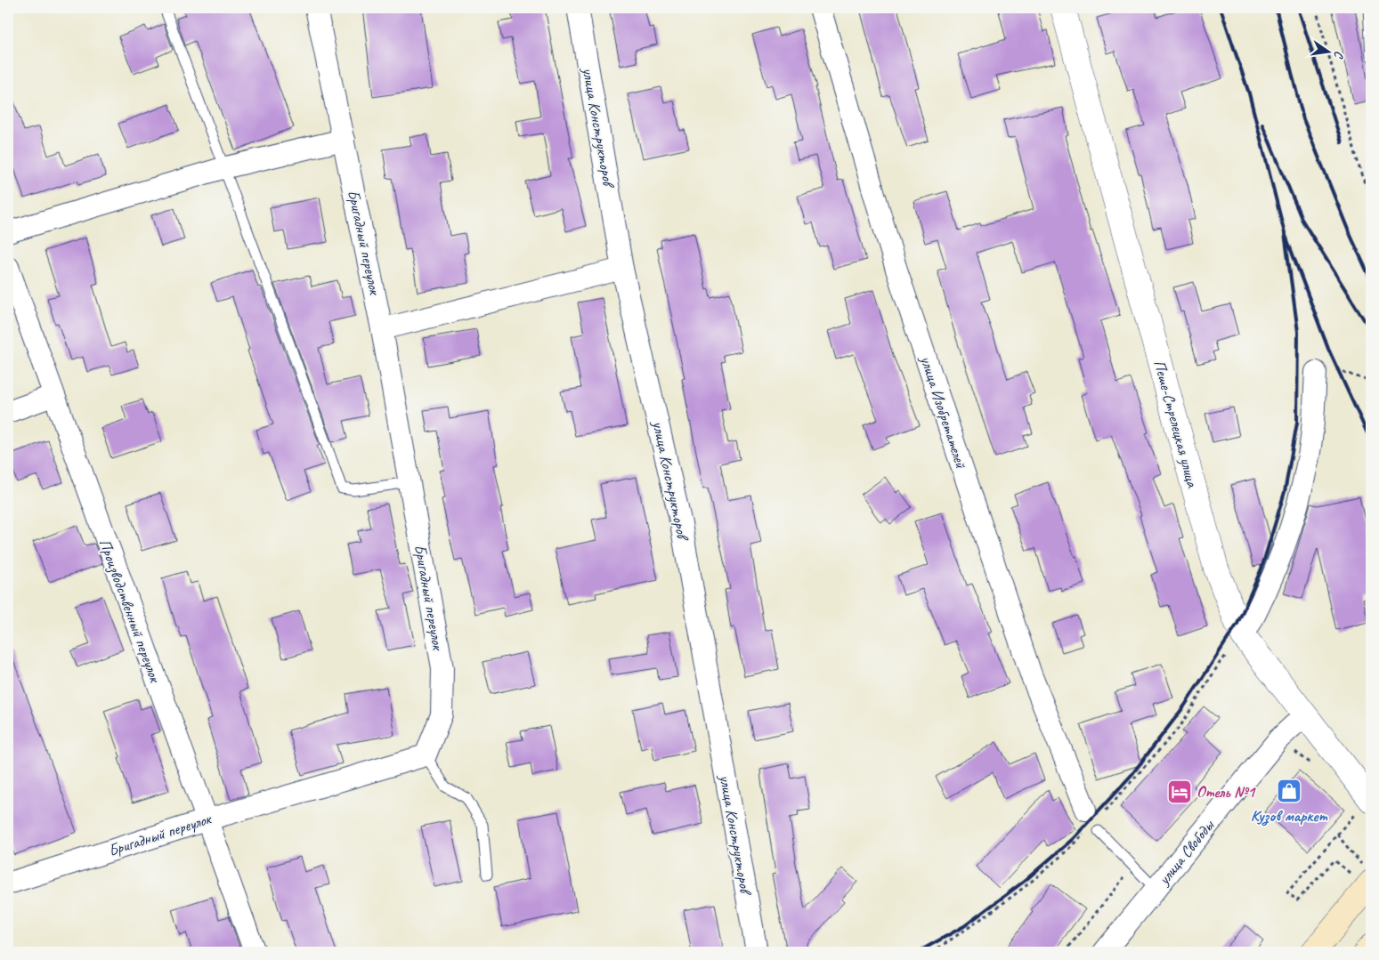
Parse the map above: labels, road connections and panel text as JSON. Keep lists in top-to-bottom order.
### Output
{
  "streets": {
    "street": [
      "улица Конструкторов",
      "Бригадный переулок",
      "улица Изобретателей",
      "Пеше-Стрелецкая улица",
      "Производственный переулок",
      "улица Свободы"
    ]
  },
  "crossings": [
    ["Бригадный переулок", "Производственный переулок"],
    ["Пеше-Стрелецкая улица", "улица Свободы"]
  ],
  "places": {
    "shop": ["Кузов маркет"],
    "hotel": ["Отель №1"]
  },
  "north": "right"
}
